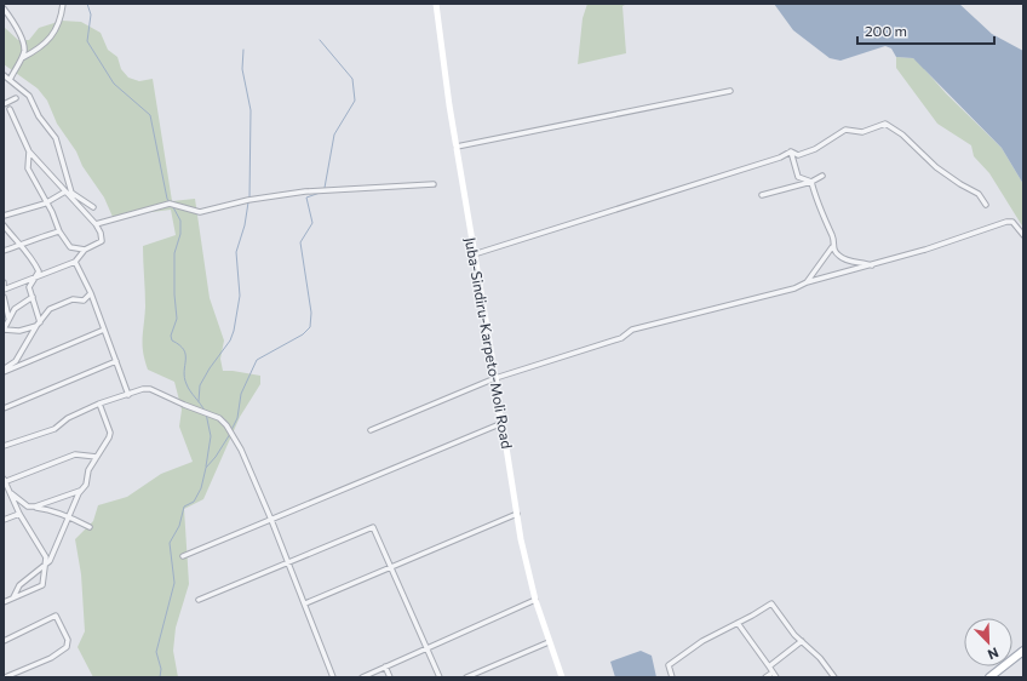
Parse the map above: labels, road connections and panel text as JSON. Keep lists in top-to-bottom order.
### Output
{
  "streets": {
    "main road": ["Juba-Sindiru-Karpeto-Moli Road"]
  },
  "scale_bar": "200 m",
  "north": "bottom right"
}
